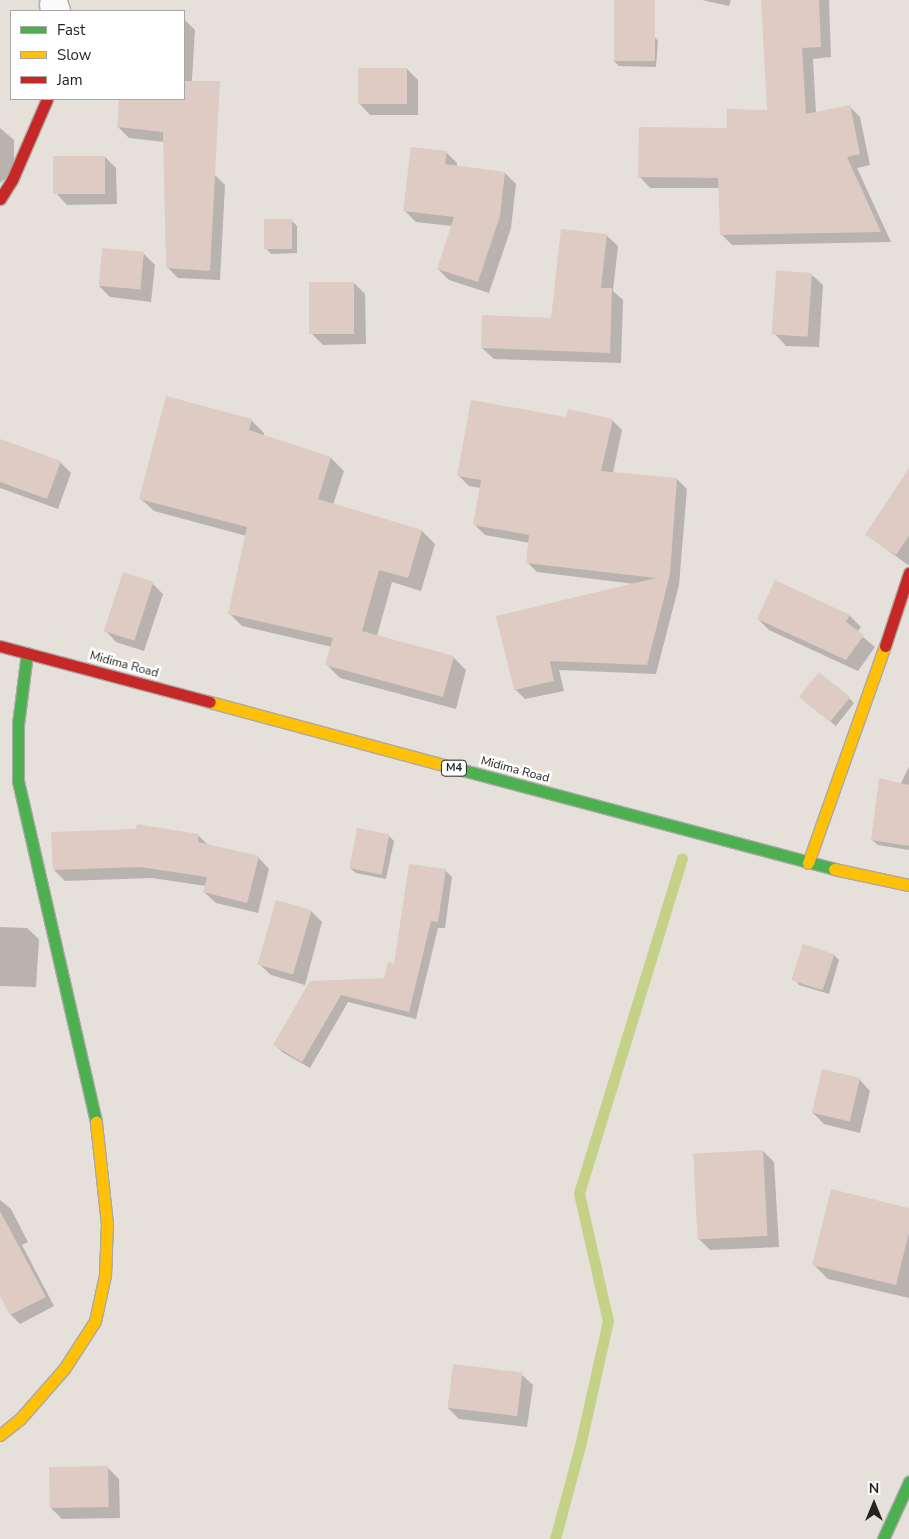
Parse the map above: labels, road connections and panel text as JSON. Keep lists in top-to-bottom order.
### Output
{
  "streets": {
    "street": ["Midima Road", "M4"]
  },
  "legend": ["Fast", "Slow", "Jam"],
  "north": "top"
}
